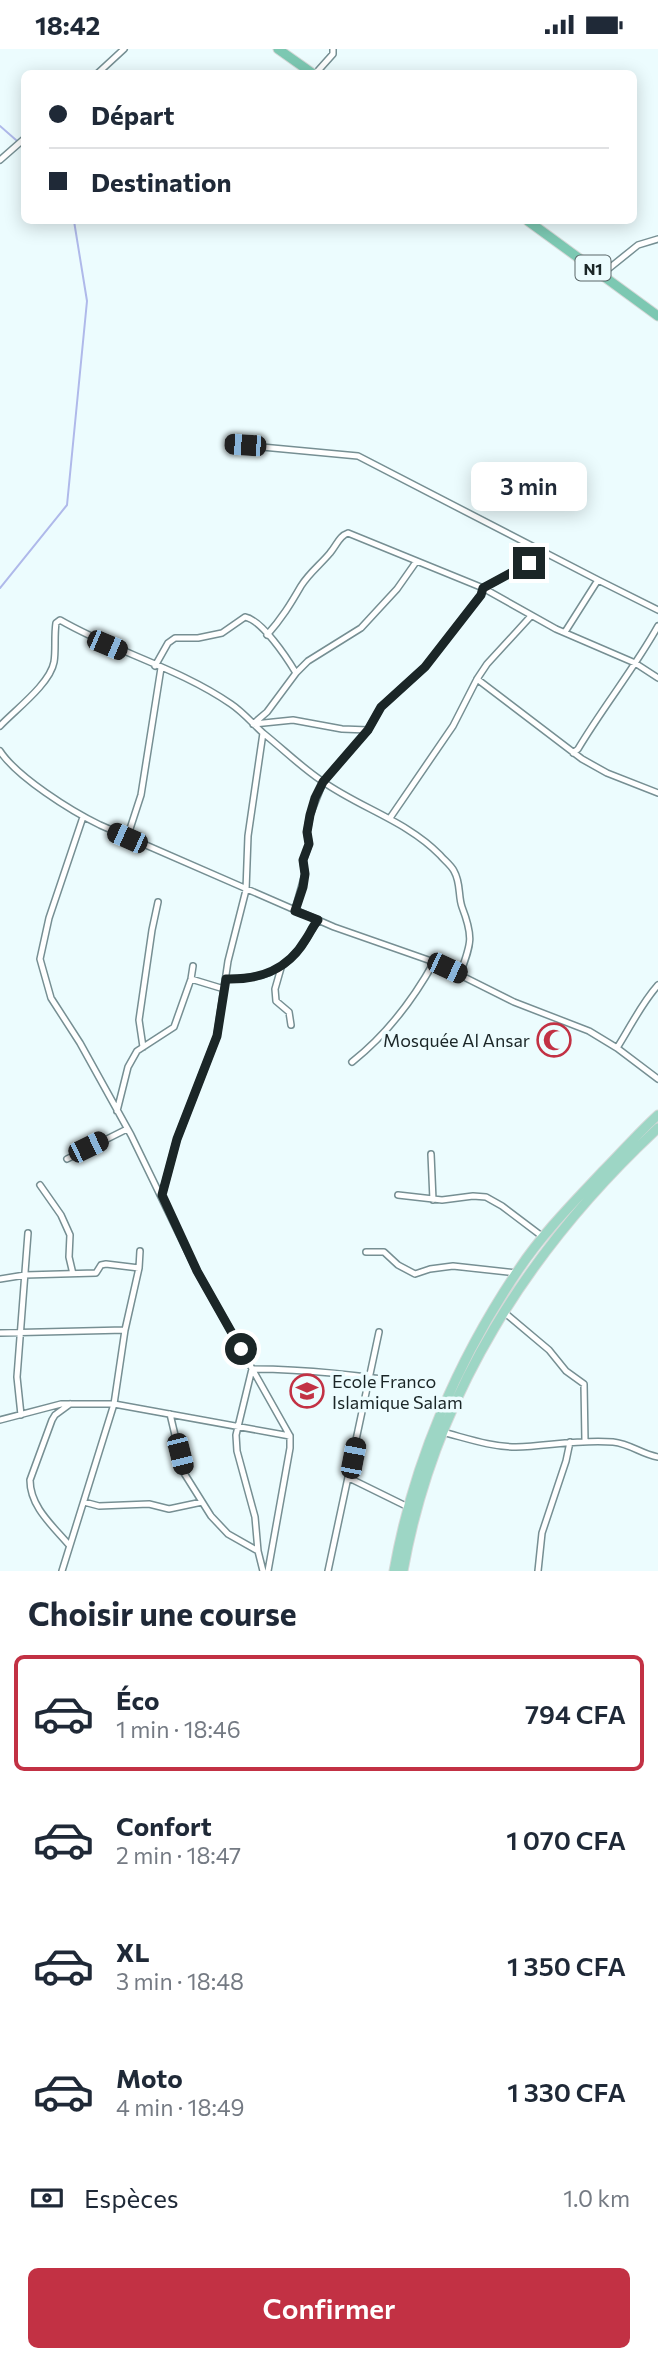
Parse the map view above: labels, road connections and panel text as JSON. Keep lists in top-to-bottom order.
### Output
{
  "streets": {
    "highway": ["N1"]
  },
  "places": {
    "mosque": ["Mosquée Al Ansar"],
    "school or university": ["Ecole Franco Islamique Salam"]
  },
  "page": {
    "status": "18:42",
    "banner": ["Départ", "Destination"],
    "bubble": "3 min",
    "heading": "Choisir une course",
    "list": [
      {
        "name": "Éco",
        "note": "1 min · 18:46",
        "value": "794 CFA"
      },
      {
        "name": "Confort",
        "note": "2 min · 18:47",
        "value": "1 070 CFA"
      },
      {
        "name": "XL",
        "note": "3 min · 18:48",
        "value": "1 350 CFA"
      },
      {
        "name": "Moto",
        "note": "4 min · 18:49",
        "value": "1 330 CFA"
      }
    ],
    "pay": ["Espèces", "1.0 km"],
    "buttons": "Confirmer"
  }
}
